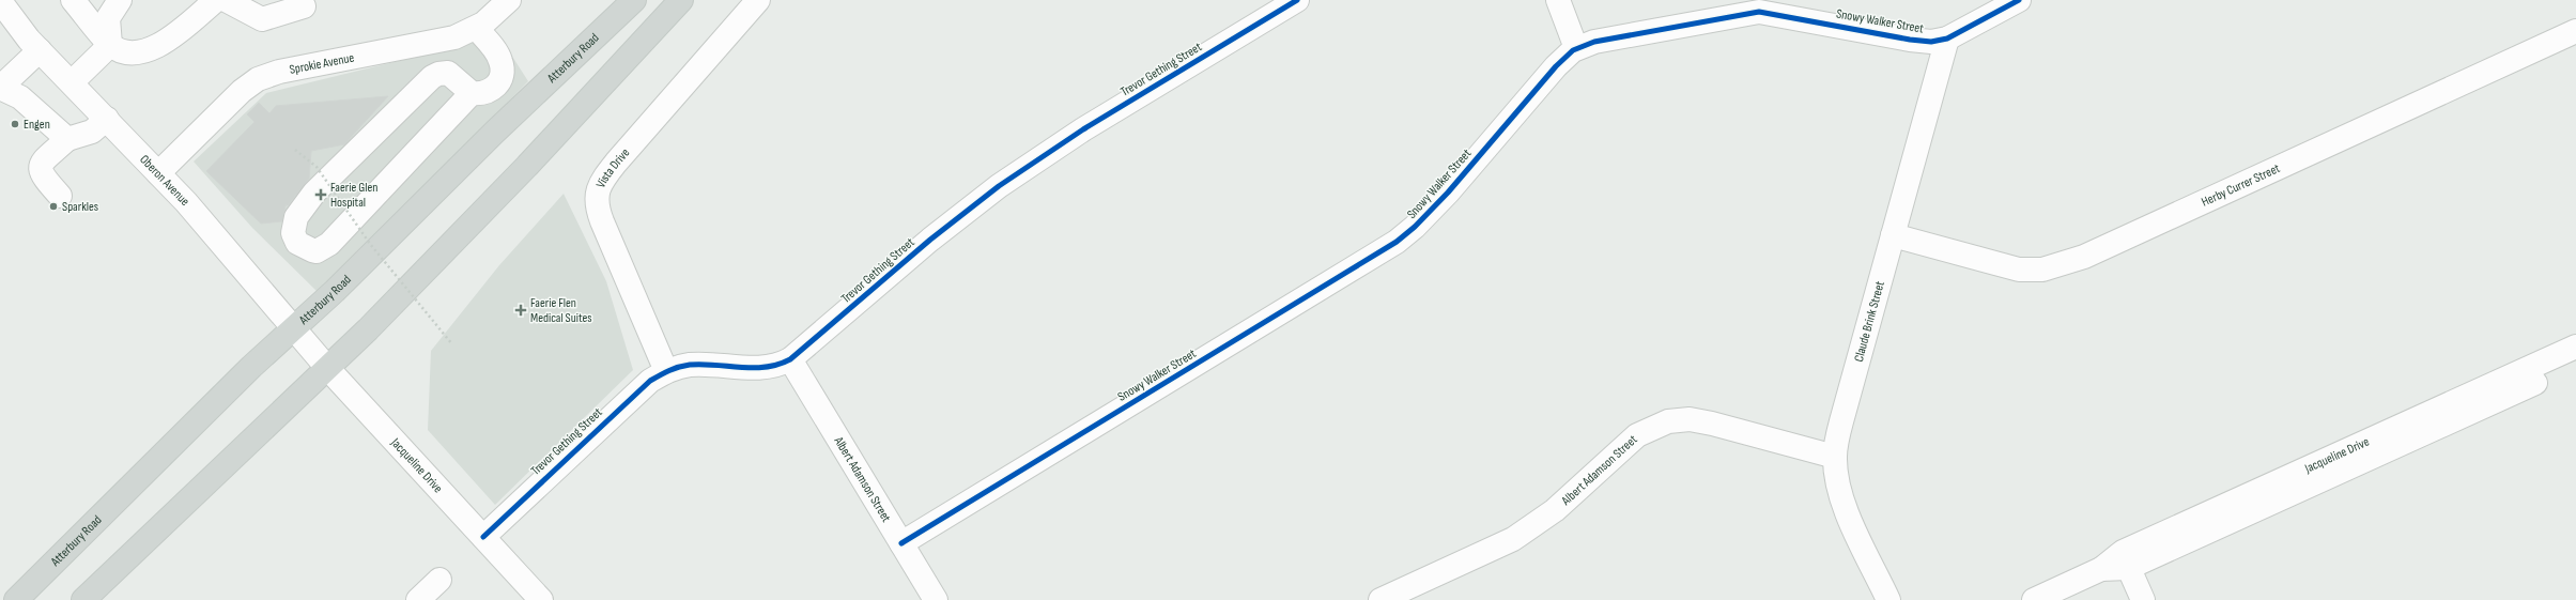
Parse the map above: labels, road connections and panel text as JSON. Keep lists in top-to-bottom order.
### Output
{
  "streets": {
    "main road": ["Atterbury Road"],
    "street": [
      "Snowy Walker Street",
      "Sprokie Avenue",
      "Trevor Gething Street",
      "Vista Drive",
      "Oberon Avenue",
      "Herby Currer Street",
      "Claude Brink Street",
      "Jacqueline Drive",
      "Albert Adamson Street"
    ]
  },
  "crossings": [
    ["Snowy Walker Street", "Claude Brink Street"],
    ["Snowy Walker Street", "Albert Adamson Street"],
    ["Atterbury Road", "Oberon Avenue"],
    ["Atterbury Road", "Jacqueline Drive"],
    ["Sprokie Avenue", "Oberon Avenue"],
    ["Trevor Gething Street", "Vista Drive"],
    ["Trevor Gething Street", "Jacqueline Drive"],
    ["Trevor Gething Street", "Albert Adamson Street"],
    ["Oberon Avenue", "Jacqueline Drive"],
    ["Herby Currer Street", "Claude Brink Street"],
    ["Claude Brink Street", "Albert Adamson Street"]
  ],
  "places": {
    "other": ["Engen", "Sparkles"],
    "health": ["Faerie Glen Hospital", "Faerie Flen Medical Suites"]
  }
}
